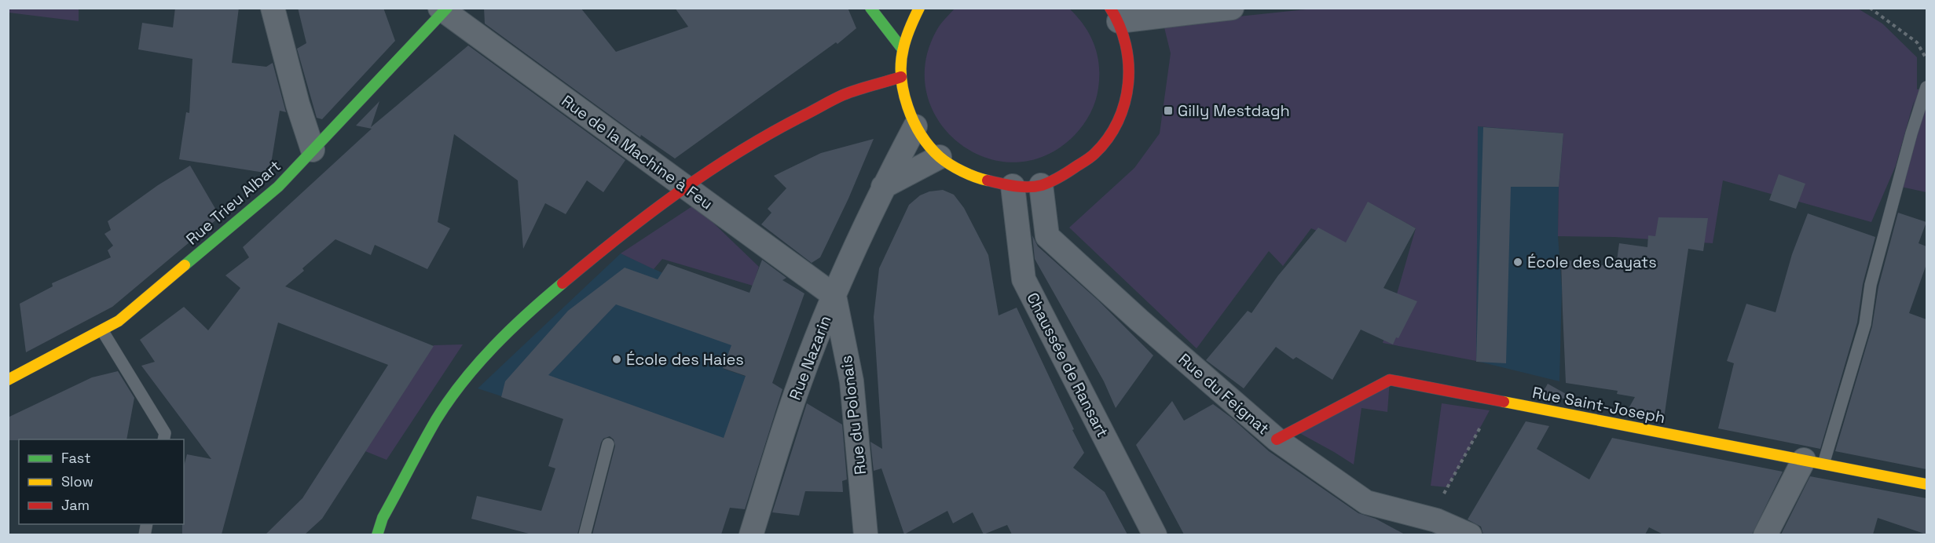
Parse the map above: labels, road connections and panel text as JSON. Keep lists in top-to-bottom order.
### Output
{
  "streets": {
    "main road": ["Rue Trieu Albart", "Rue Saint-Joseph"],
    "street": [
      "Rue de la Machine à Feu",
      "Rue Nazarin",
      "Chaussée de Ransart",
      "Rue du Feignat",
      "Rue du Polonais"
    ]
  },
  "crossings": [
    ["Rue de la Machine à Feu", "Rue Trieu Albart"],
    ["Rue de la Machine à Feu", "Rue Nazarin"],
    ["Rue de la Machine à Feu", "Rue du Polonais"],
    ["Rue Nazarin", "Rue du Polonais"],
    ["Rue du Feignat", "Rue Saint-Joseph"]
  ],
  "places": {
    "transit": ["Gilly Mestdagh"],
    "other": ["École des Cayats", "École des Haies"]
  },
  "legend": ["Fast", "Slow", "Jam"]
}
